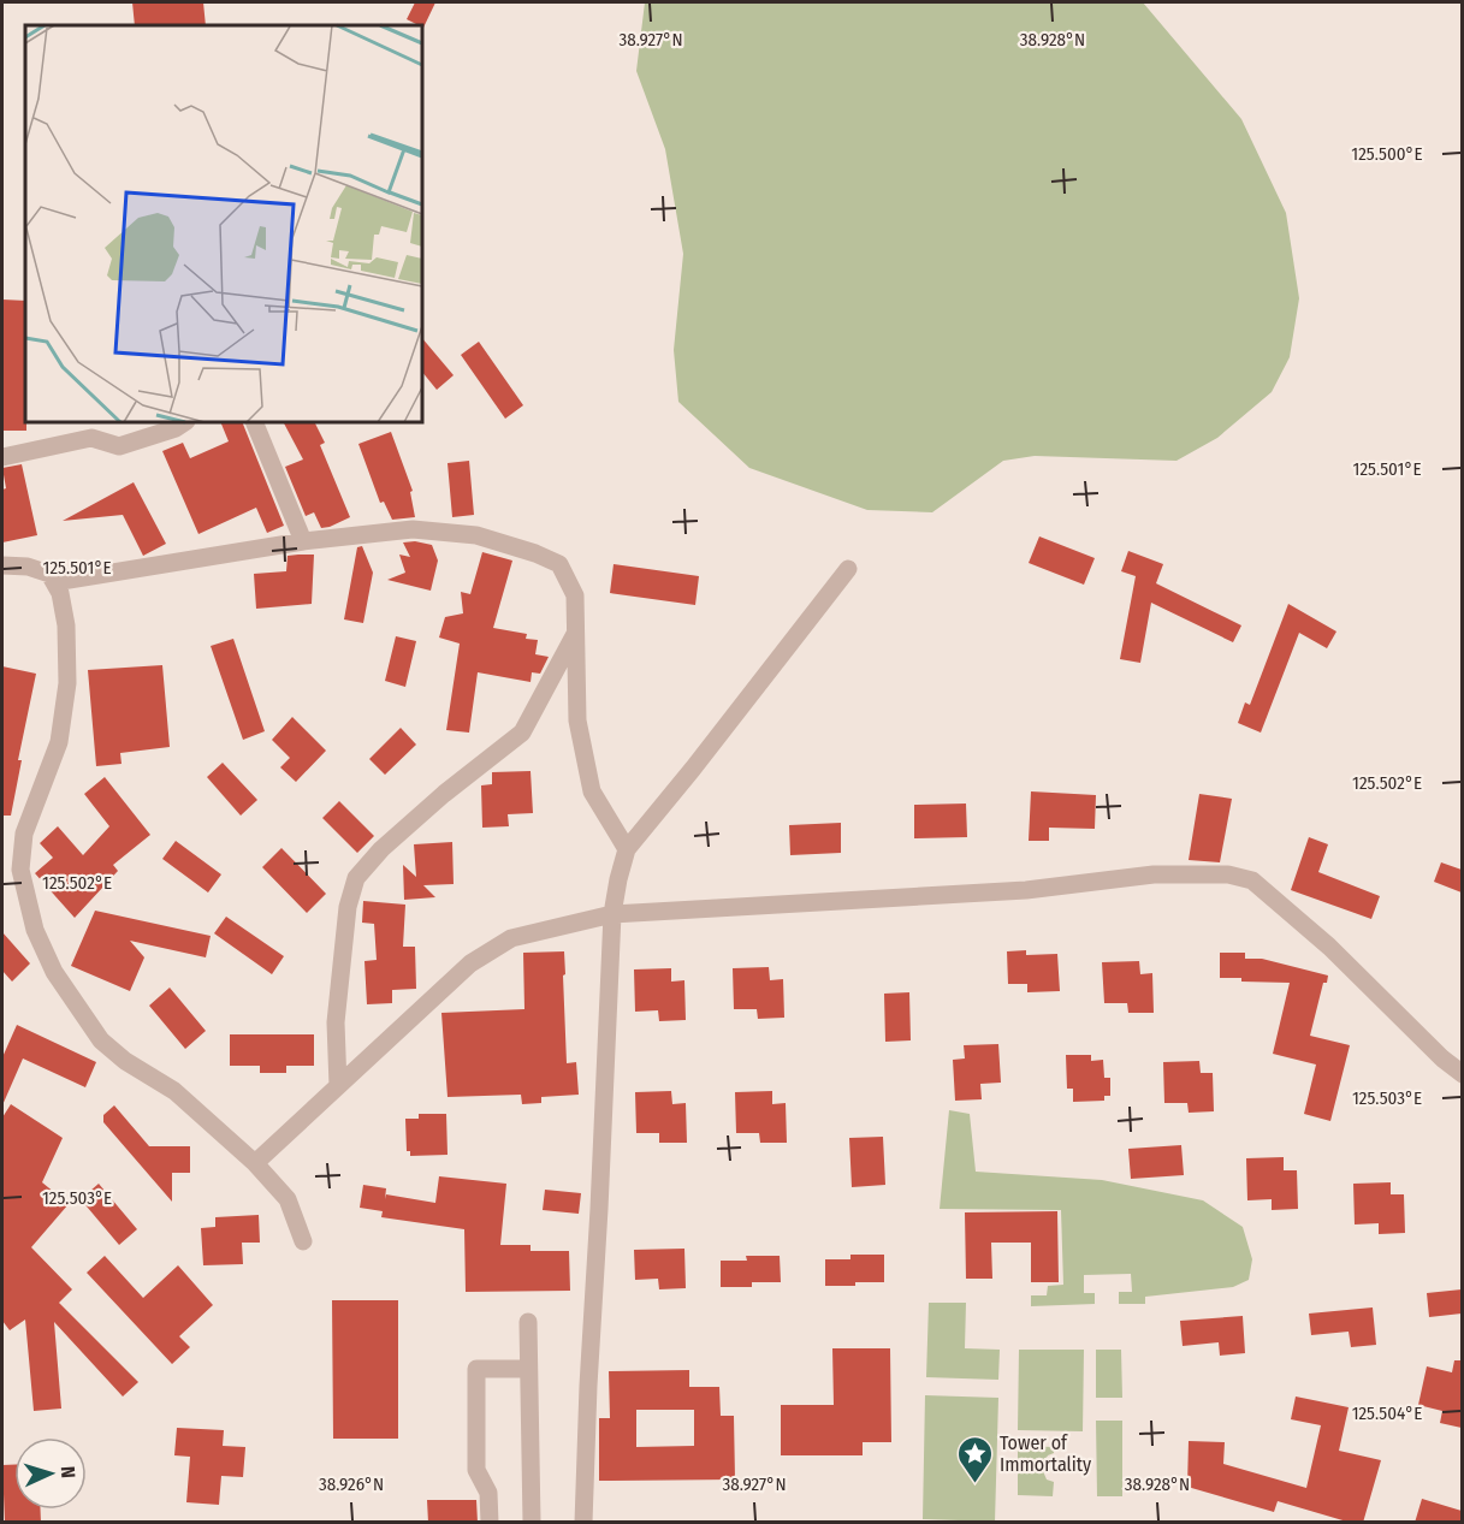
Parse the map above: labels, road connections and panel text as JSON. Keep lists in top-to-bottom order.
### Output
{
  "places": {
    "place": ["Tower of Immortality"]
  },
  "north": "right",
  "coordinates": [
    "38.927°N",
    "38.928°N",
    "125.500°E",
    "125.501°E",
    "125.502°E",
    "125.503°E",
    "125.504°E",
    "38.926°N"
  ]
}
